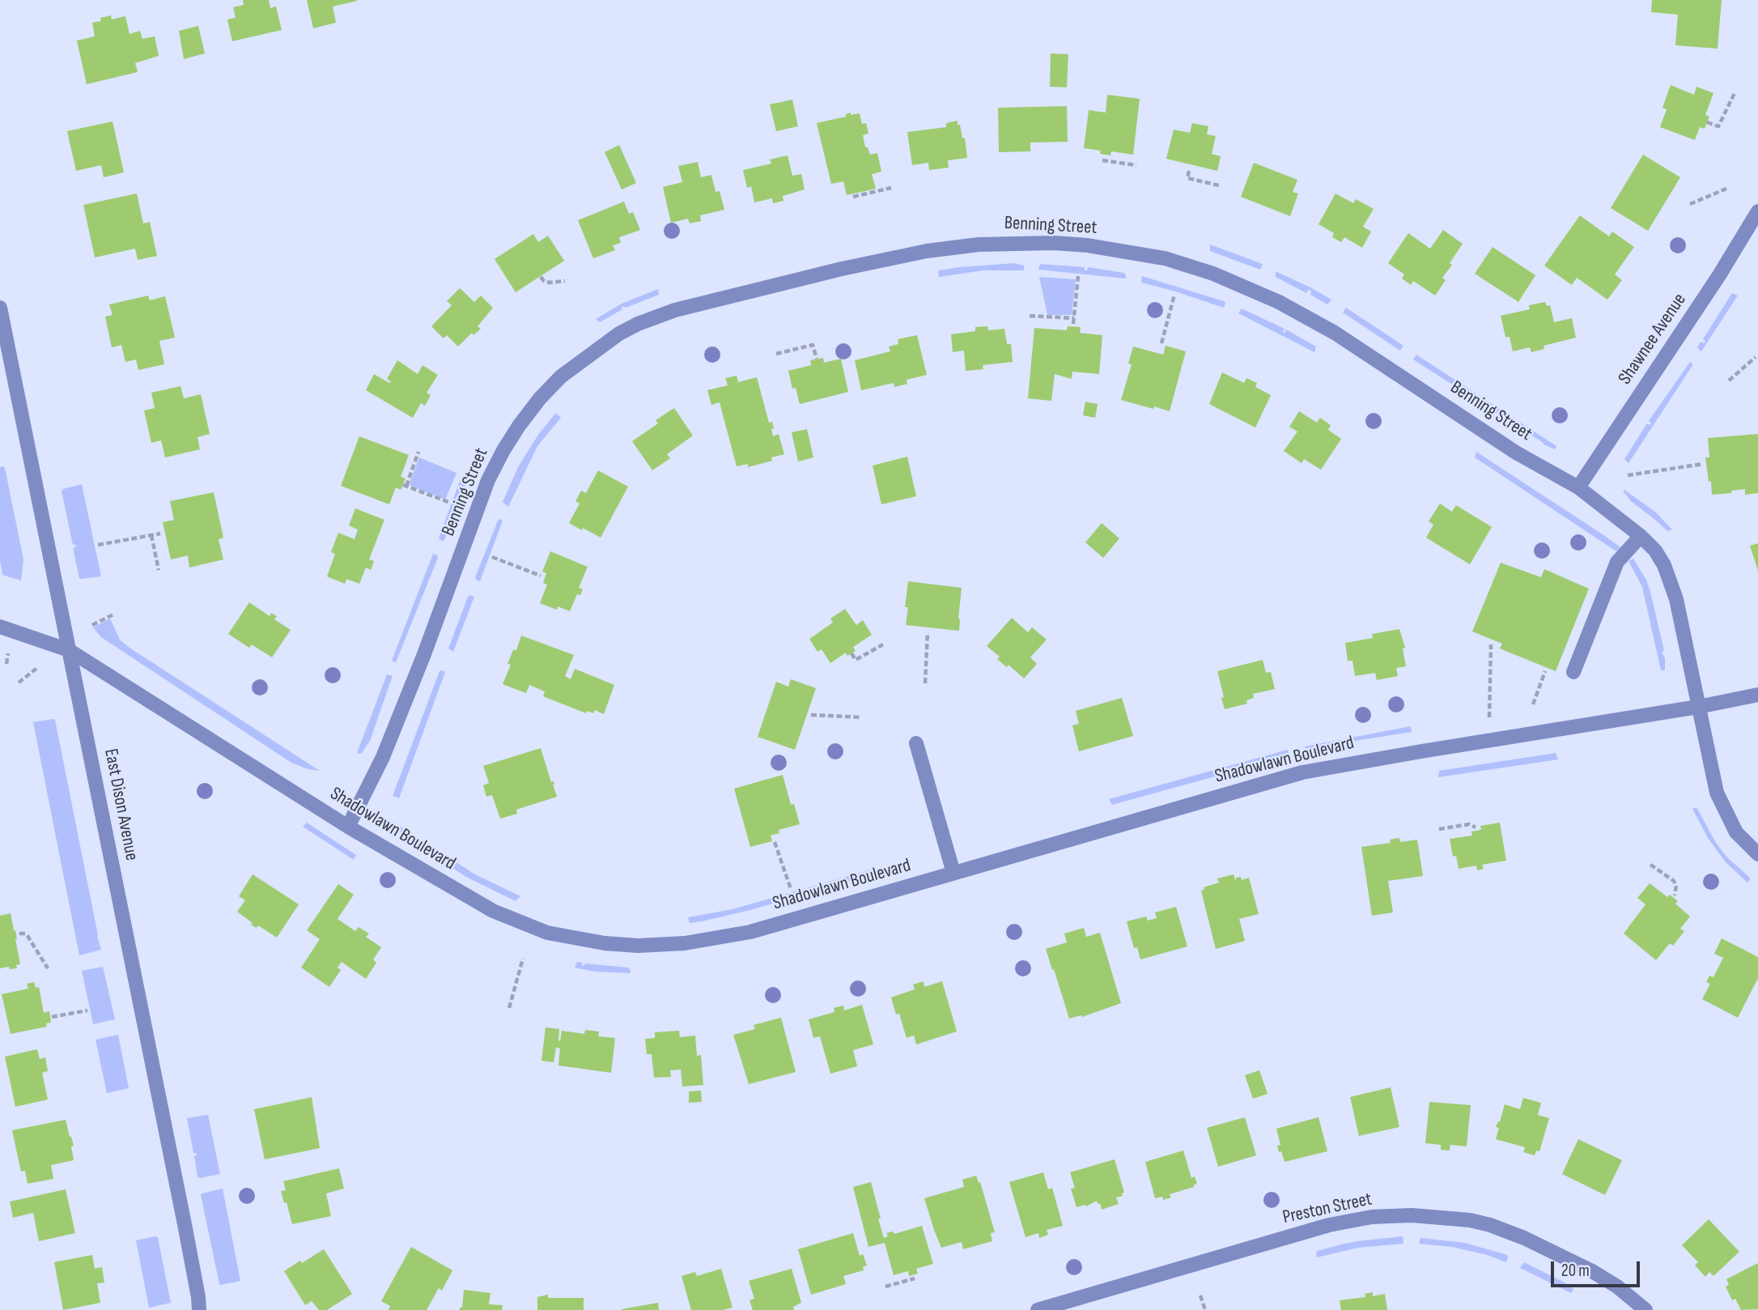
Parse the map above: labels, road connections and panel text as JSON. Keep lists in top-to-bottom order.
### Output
{
  "streets": {
    "street": [
      "Benning Street",
      "Shawnee Avenue",
      "Shadowlawn Boulevard",
      "East Dison Avenue",
      "Preston Street"
    ]
  },
  "crossings": [
    ["Benning Street", "Shawnee Avenue"],
    ["Benning Street", "Shadowlawn Boulevard"],
    ["Shadowlawn Boulevard", "East Dison Avenue"]
  ],
  "scale_bar": "20 m"
}
